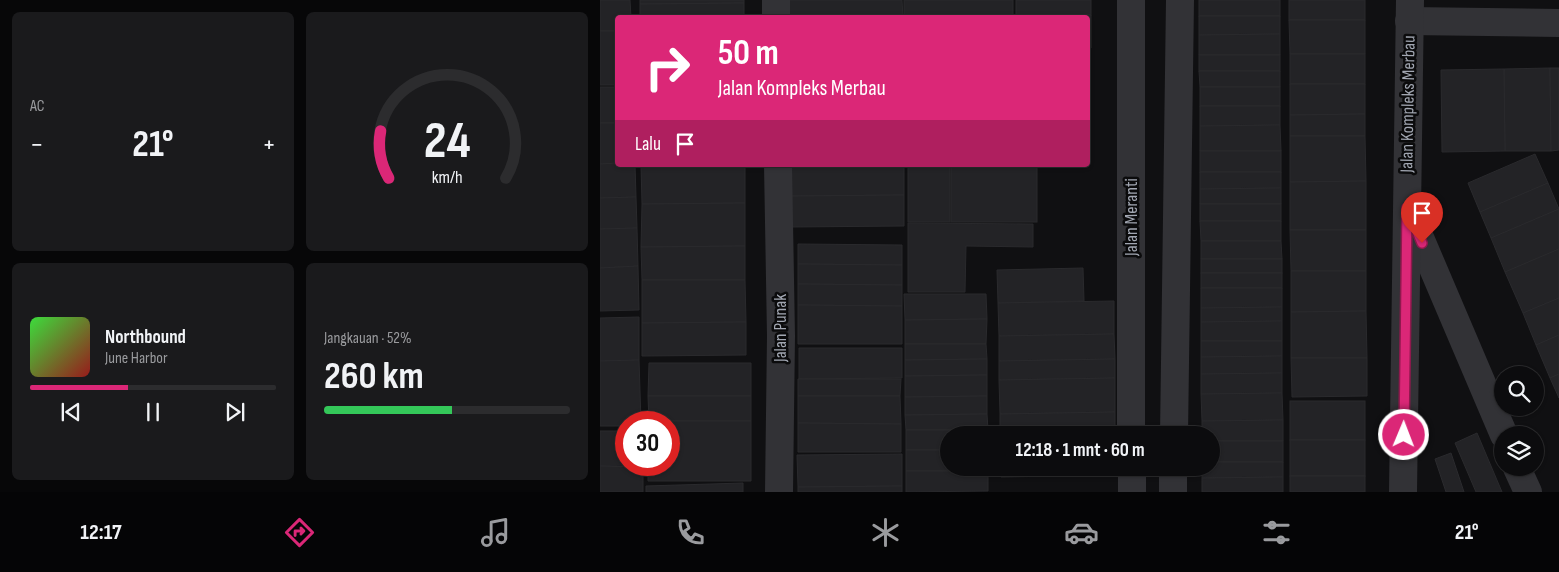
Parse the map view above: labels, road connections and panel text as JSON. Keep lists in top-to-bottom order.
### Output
{
  "streets": {
    "street": ["Jalan Kompleks Merbau", "Jalan Meranti", "Jalan Punak"]
  },
  "page": {
    "tile": [
      "AC",
      ["Jangkauan · 52%", "260 km"]
    ],
    "turn": ["50 m", "Jalan Kompleks Merbau"],
    "then": "Lalu",
    "heat": ["−", "21°", "+"],
    "song": ["Northbound", "June Harbor"],
    "limit": "30",
    "trip": "12:18 · 1 mnt · 60 m",
    "tabs": ["12:17", "21°"],
    "gauge": ["24", "km/h"]
  }
}
